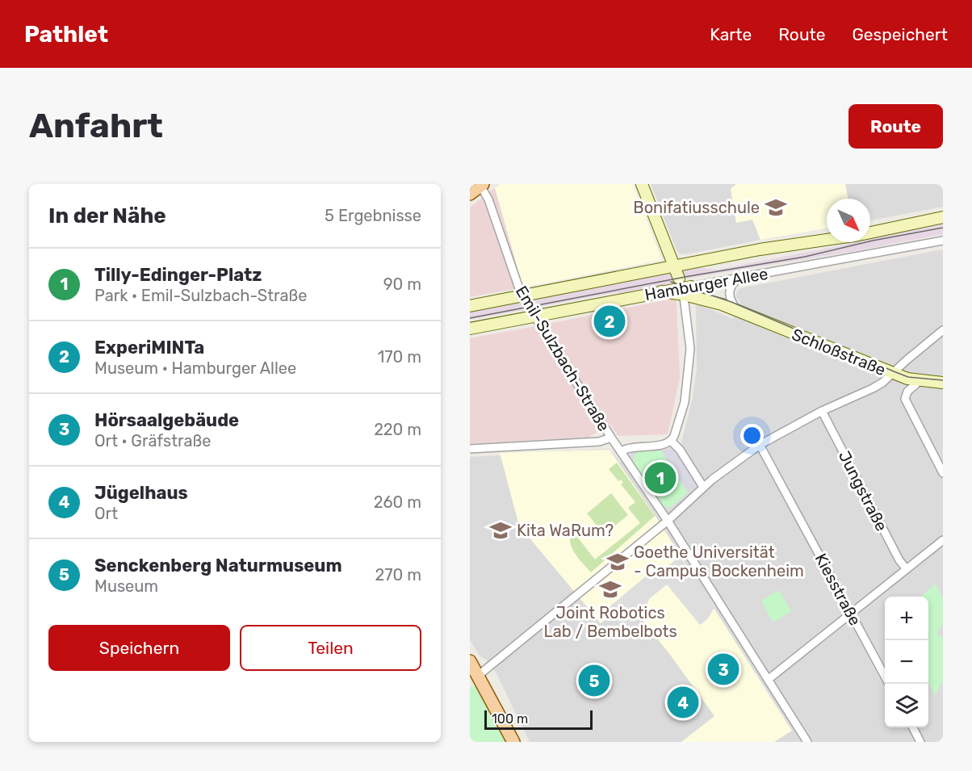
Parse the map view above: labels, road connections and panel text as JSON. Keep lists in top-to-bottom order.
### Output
{
  "streets": {
    "street": [
      "Hamburger Allee",
      "Schloßstraße",
      "Emil-Sulzbach-Straße",
      "Jungstraße",
      "Kiesstraße"
    ]
  },
  "crossings": [
    ["Hamburger Allee", "Schloßstraße"],
    ["Hamburger Allee", "Emil-Sulzbach-Straße"]
  ],
  "places": {
    "school or university": [
      "Bonifatiusschule",
      "Kita WaRum?",
      "Goethe Universität - Campus Bockenheim",
      "Joint Robotics Lab / Bembelbots"
    ]
  },
  "scale_bar": "100 m",
  "north": "bottom right",
  "page": {
    "header": "Pathlet",
    "nav": ["Karte", "Route", "Gespeichert"],
    "buttons": [
      "Route",
      ["Speichern", "Teilen"]
    ],
    "title": "Anfahrt",
    "heading": ["In der Nähe", "5 Ergebnisse"],
    "list": [
      {
        "mark": "1",
        "name": "Tilly-Edinger-Platz",
        "note": "Park · Emil-Sulzbach-Straße",
        "value": "90 m"
      },
      {
        "mark": "2",
        "name": "ExperiMINTa",
        "note": "Museum · Hamburger Allee",
        "value": "170 m"
      },
      {
        "mark": "3",
        "name": "Hörsaalgebäude",
        "note": "Ort · Gräfstraße",
        "value": "220 m"
      },
      {
        "mark": "4",
        "name": "Jügelhaus",
        "note": "Ort",
        "value": "260 m"
      },
      {
        "mark": "5",
        "name": "Senckenberg Naturmuseum",
        "note": "Museum",
        "value": "270 m"
      }
    ],
    "pins": [
      "2",
      "1",
      "3",
      "5",
      "4"
    ],
    "map_buttons": ["+", "−"],
    "scale": "100 m"
  }
}
